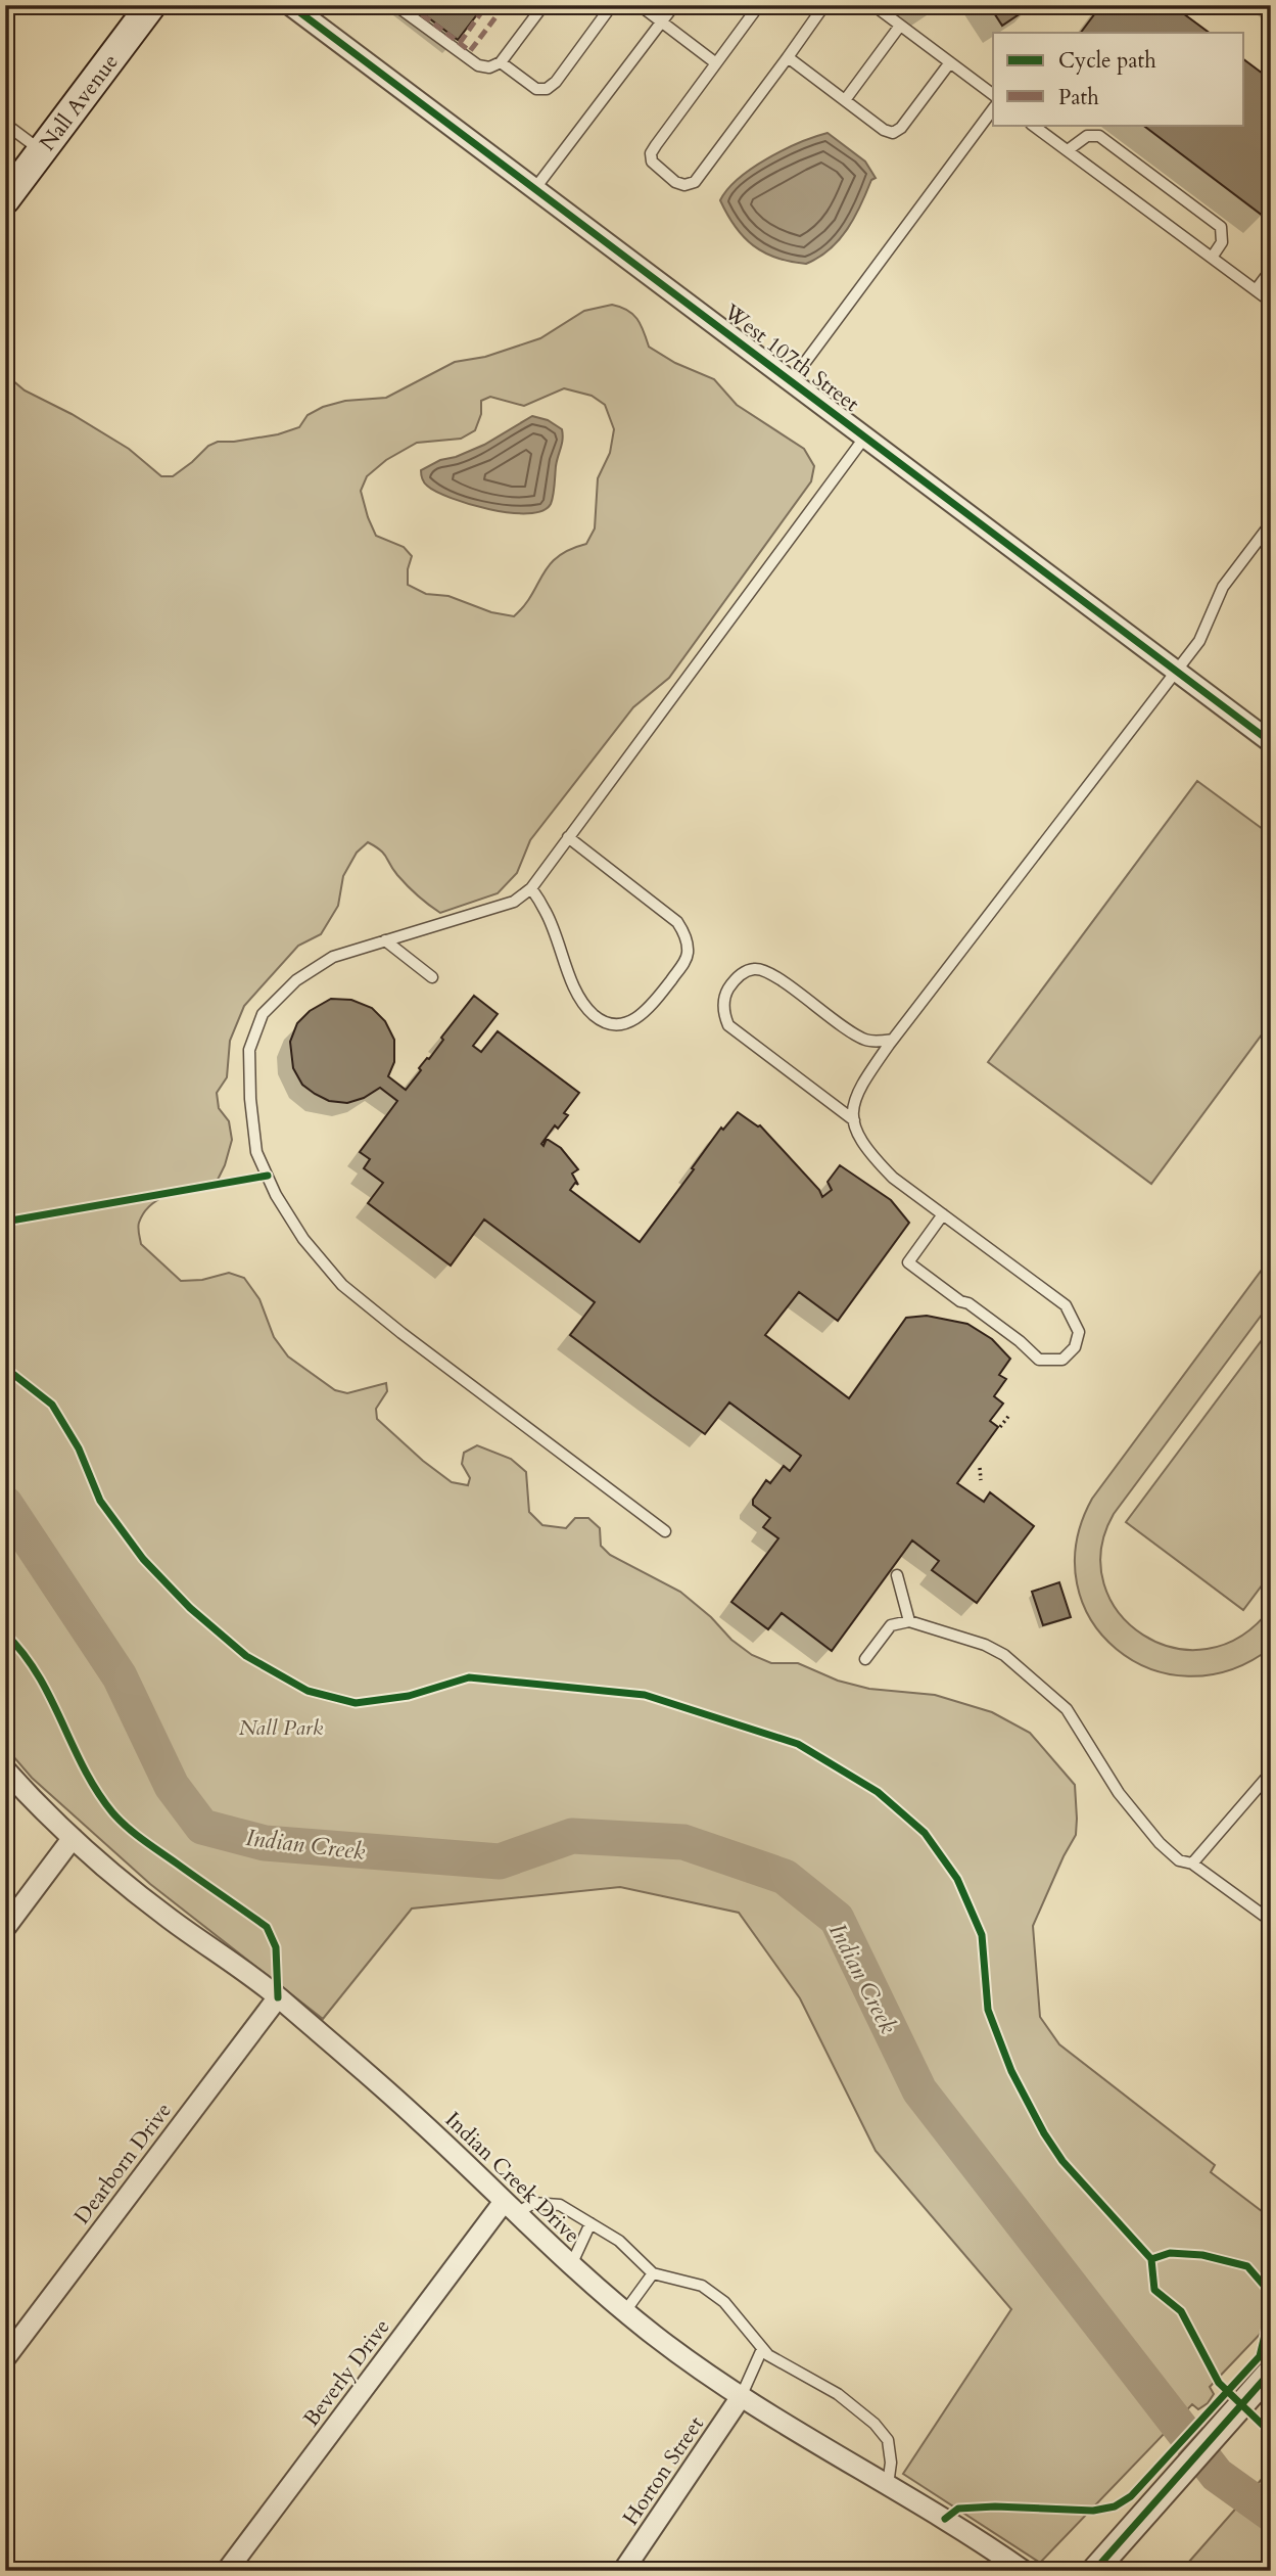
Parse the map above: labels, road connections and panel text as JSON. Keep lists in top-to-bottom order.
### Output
{
  "streets": {
    "main road": ["Nall Avenue"],
    "street": [
      "West 107th Street",
      "Dearborn Drive",
      "Indian Creek Drive",
      "Beverly Drive",
      "Horton Street"
    ]
  },
  "crossings": [
    ["Dearborn Drive", "Indian Creek Drive"],
    ["Indian Creek Drive", "Beverly Drive"],
    ["Indian Creek Drive", "Horton Street"]
  ],
  "water": ["Indian Creek"],
  "parks": ["Nall Park"],
  "legend": ["Cycle path", "Path"]
}
